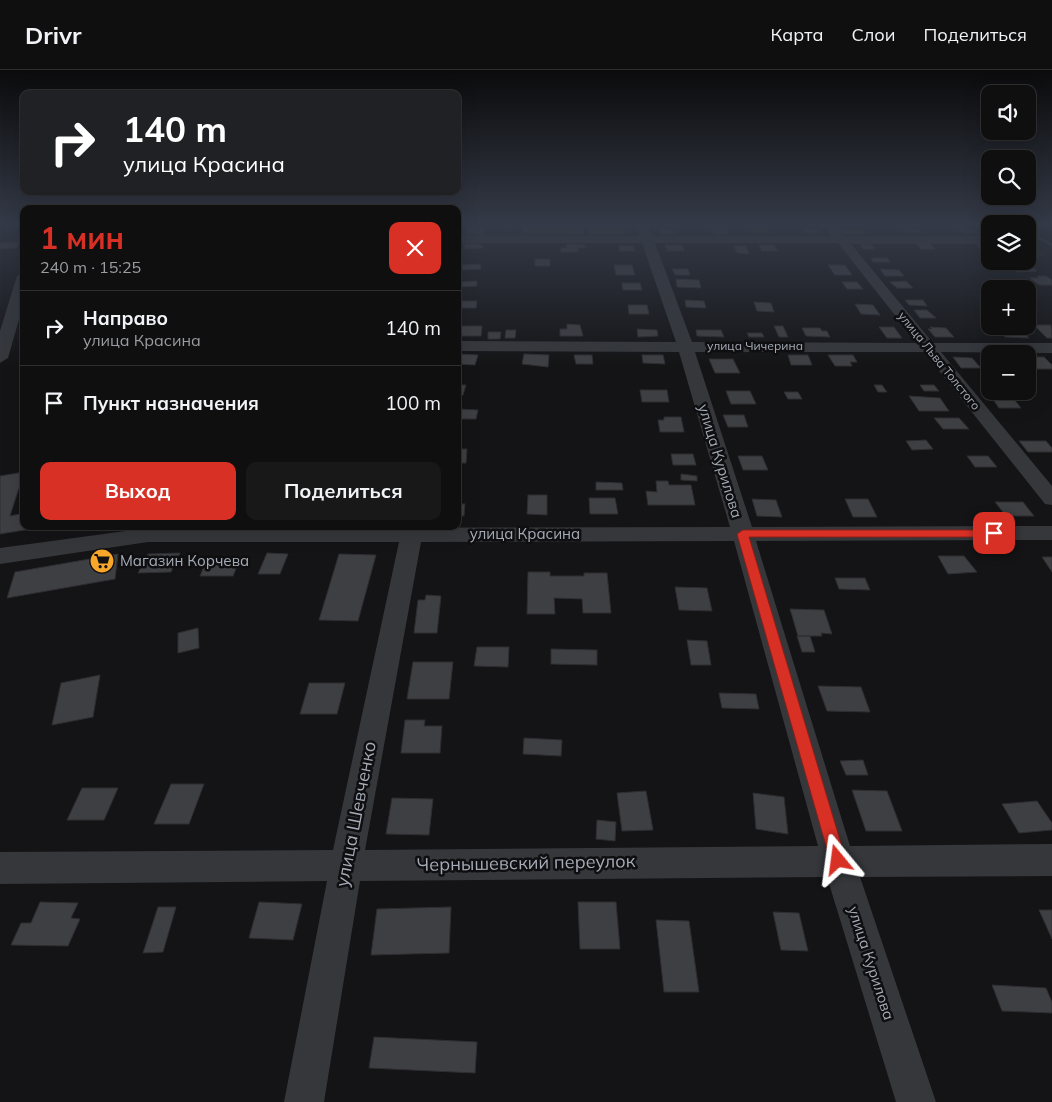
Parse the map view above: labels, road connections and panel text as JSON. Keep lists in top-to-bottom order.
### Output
{
  "streets": {
    "street": [
      "улица Чичерина",
      "улица Льва Толстого",
      "улица Курилова",
      "улица Красина",
      "улица Шевченко",
      "Чернышевский переулок"
    ]
  },
  "crossings": [
    ["улица Чичерина", "улица Льва Толстого"],
    ["улица Чичерина", "улица Курилова"],
    ["улица Курилова", "улица Красина"],
    ["улица Курилова", "Чернышевский переулок"],
    ["улица Красина", "улица Шевченко"],
    ["улица Шевченко", "Чернышевский переулок"]
  ],
  "places": {
    "supermarket": ["Магазин Корчева"]
  },
  "page": {
    "header": "Drivr",
    "nav": ["Карта", "Слои", "Поделиться"],
    "map_buttons": ["+", "−"],
    "turn": ["140 m", "улица Красина"],
    "heading": ["1 мин", "240 m · 15:25"],
    "list": [
      {
        "name": "Направо",
        "note": "улица Красина",
        "value": "140 m"
      },
      {
        "name": "Пункт назначения",
        "value": "100 m"
      }
    ],
    "buttons": ["Выход", "Поделиться"]
  }
}
